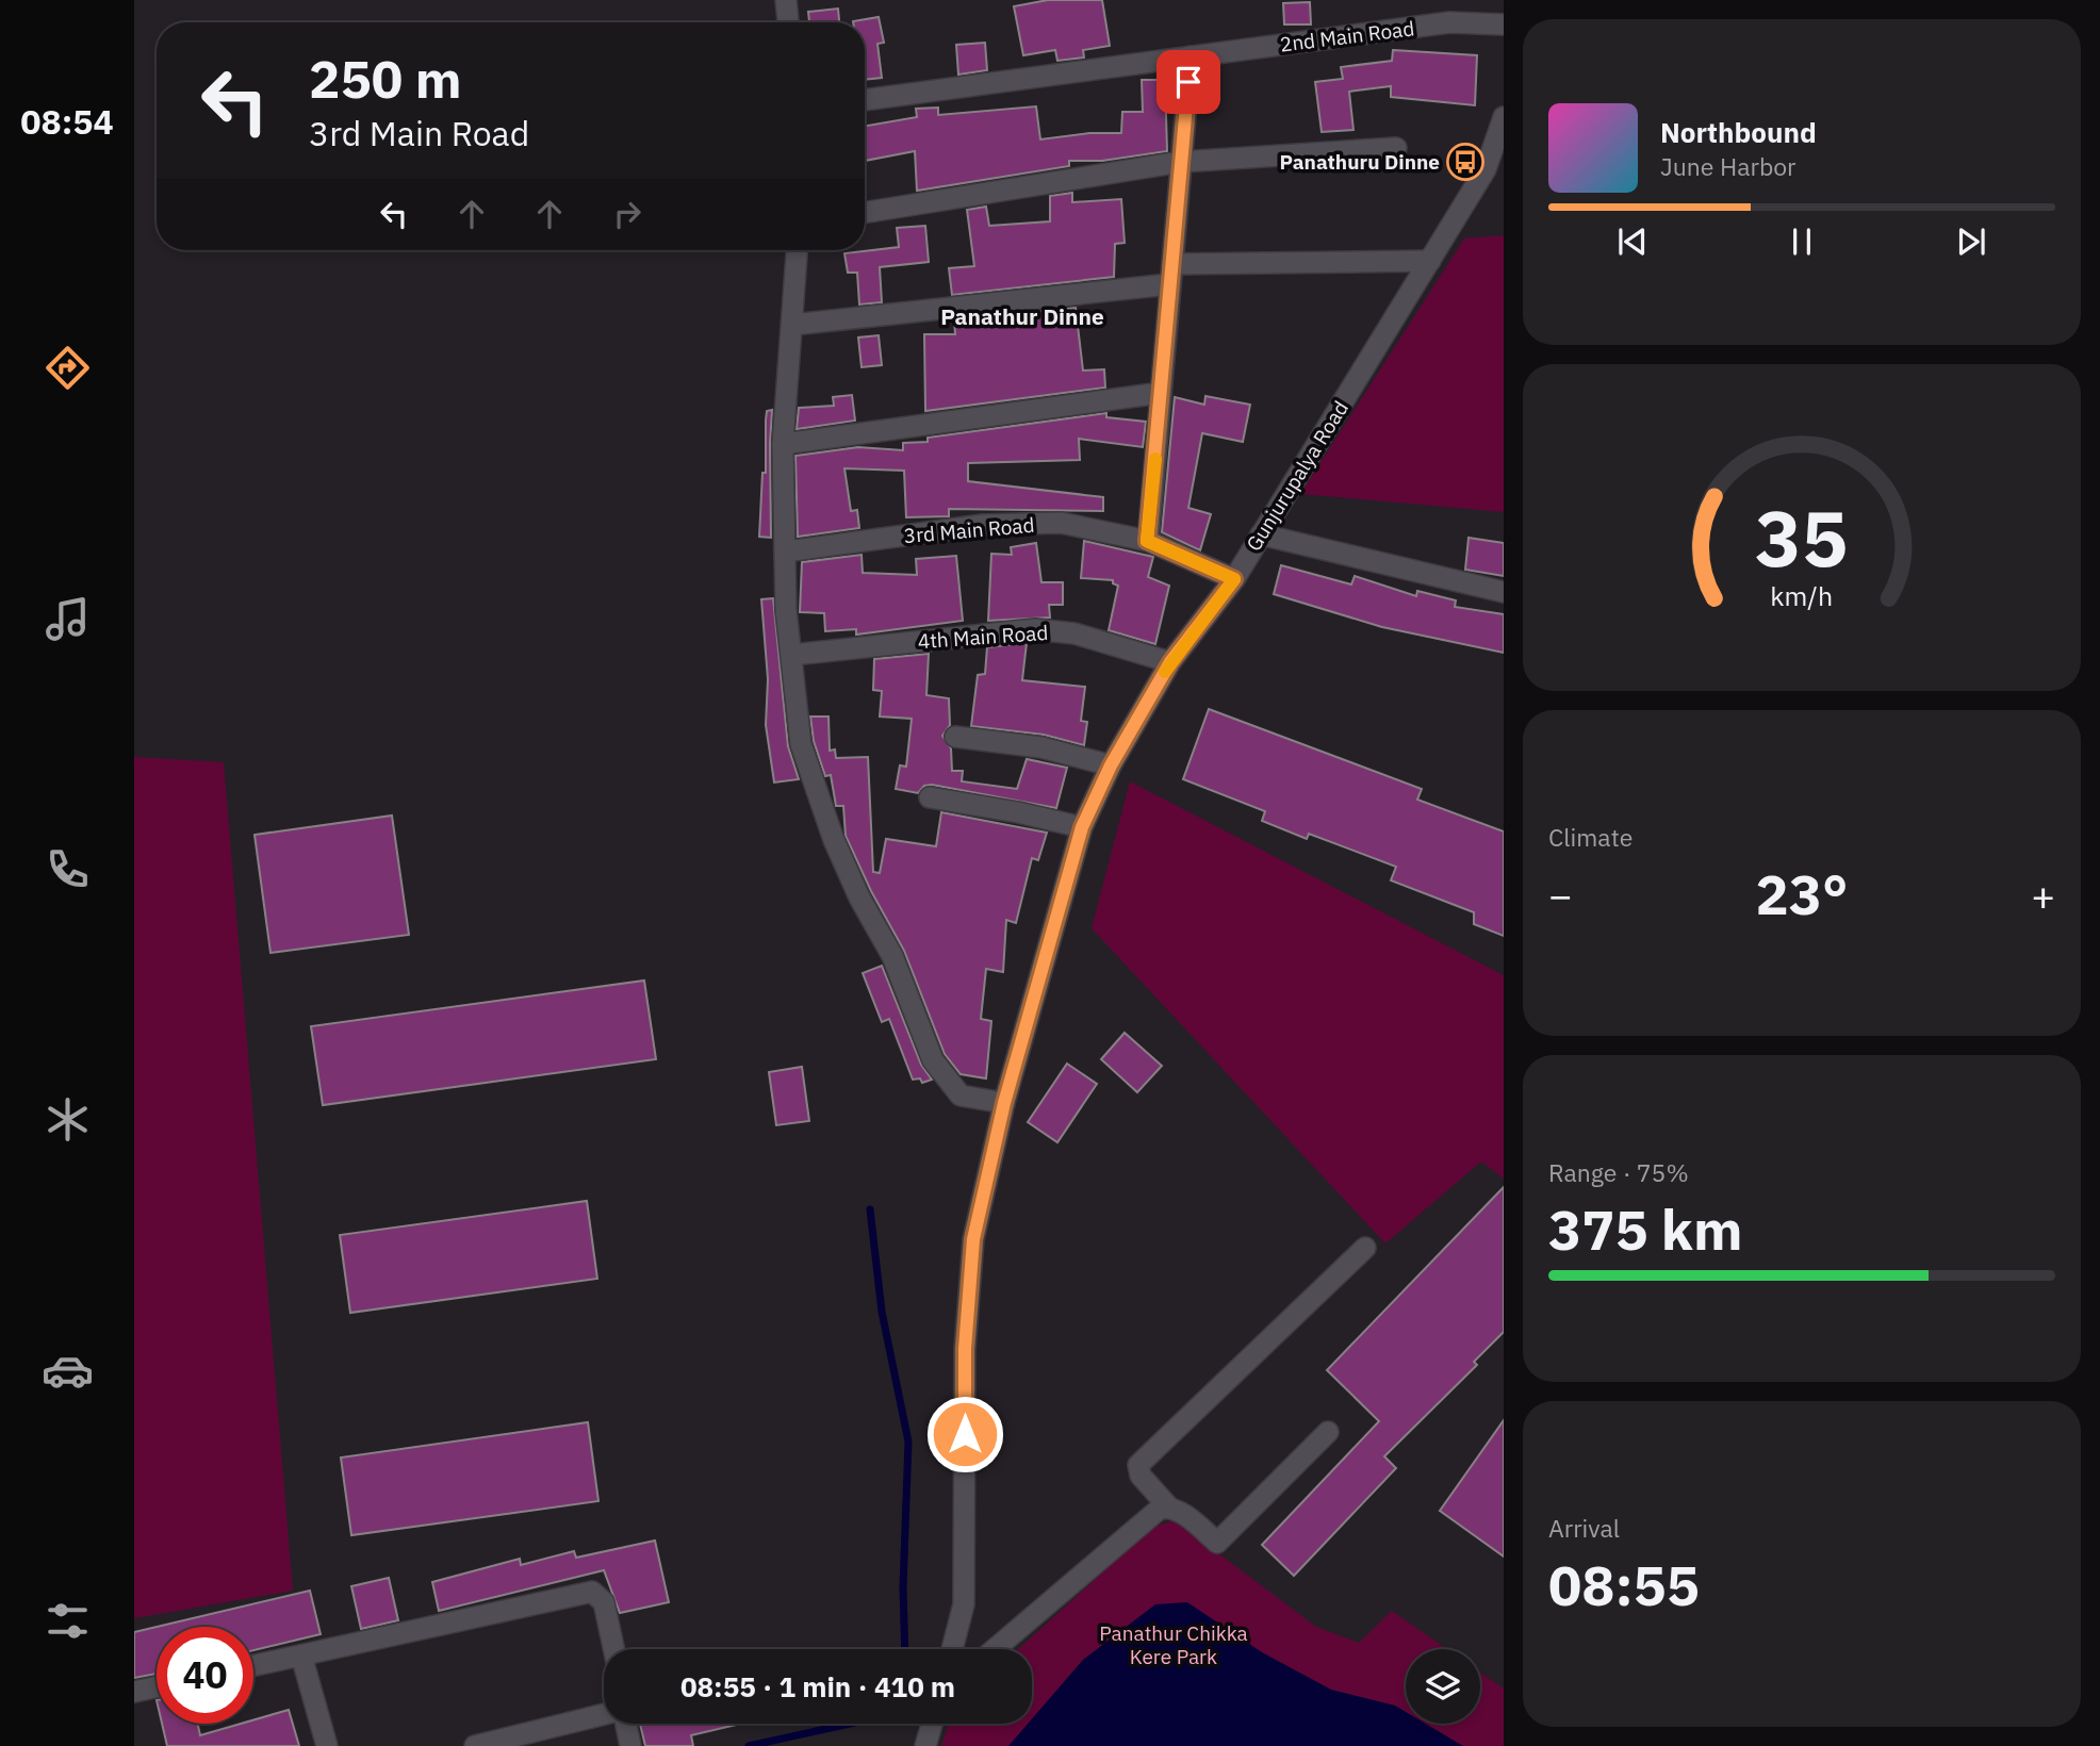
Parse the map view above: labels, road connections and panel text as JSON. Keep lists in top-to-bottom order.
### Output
{
  "streets": {
    "street": [
      "2nd Main Road",
      "Gunjurupalya Road",
      "3rd Main Road",
      "4th Main Road"
    ]
  },
  "crossings": [
    ["Gunjurupalya Road", "3rd Main Road"],
    ["Gunjurupalya Road", "4th Main Road"]
  ],
  "districts": ["Panathur Dinne"],
  "parks": ["Panathur Chikka Kere Park"],
  "places": {
    "bus stop": ["Panathuru Dinne"]
  },
  "page": {
    "tabs": "08:54",
    "turn": ["250 m", "3rd Main Road"],
    "song": ["Northbound", "June Harbor"],
    "tile": [
      "Climate",
      ["Range · 75%", "375 km"],
      ["Arrival", "08:55"]
    ],
    "heat": ["−", "23°", "+"],
    "limit": "40",
    "trip": "08:55 · 1 min · 410 m",
    "gauge": ["35", "km/h"]
  }
}
